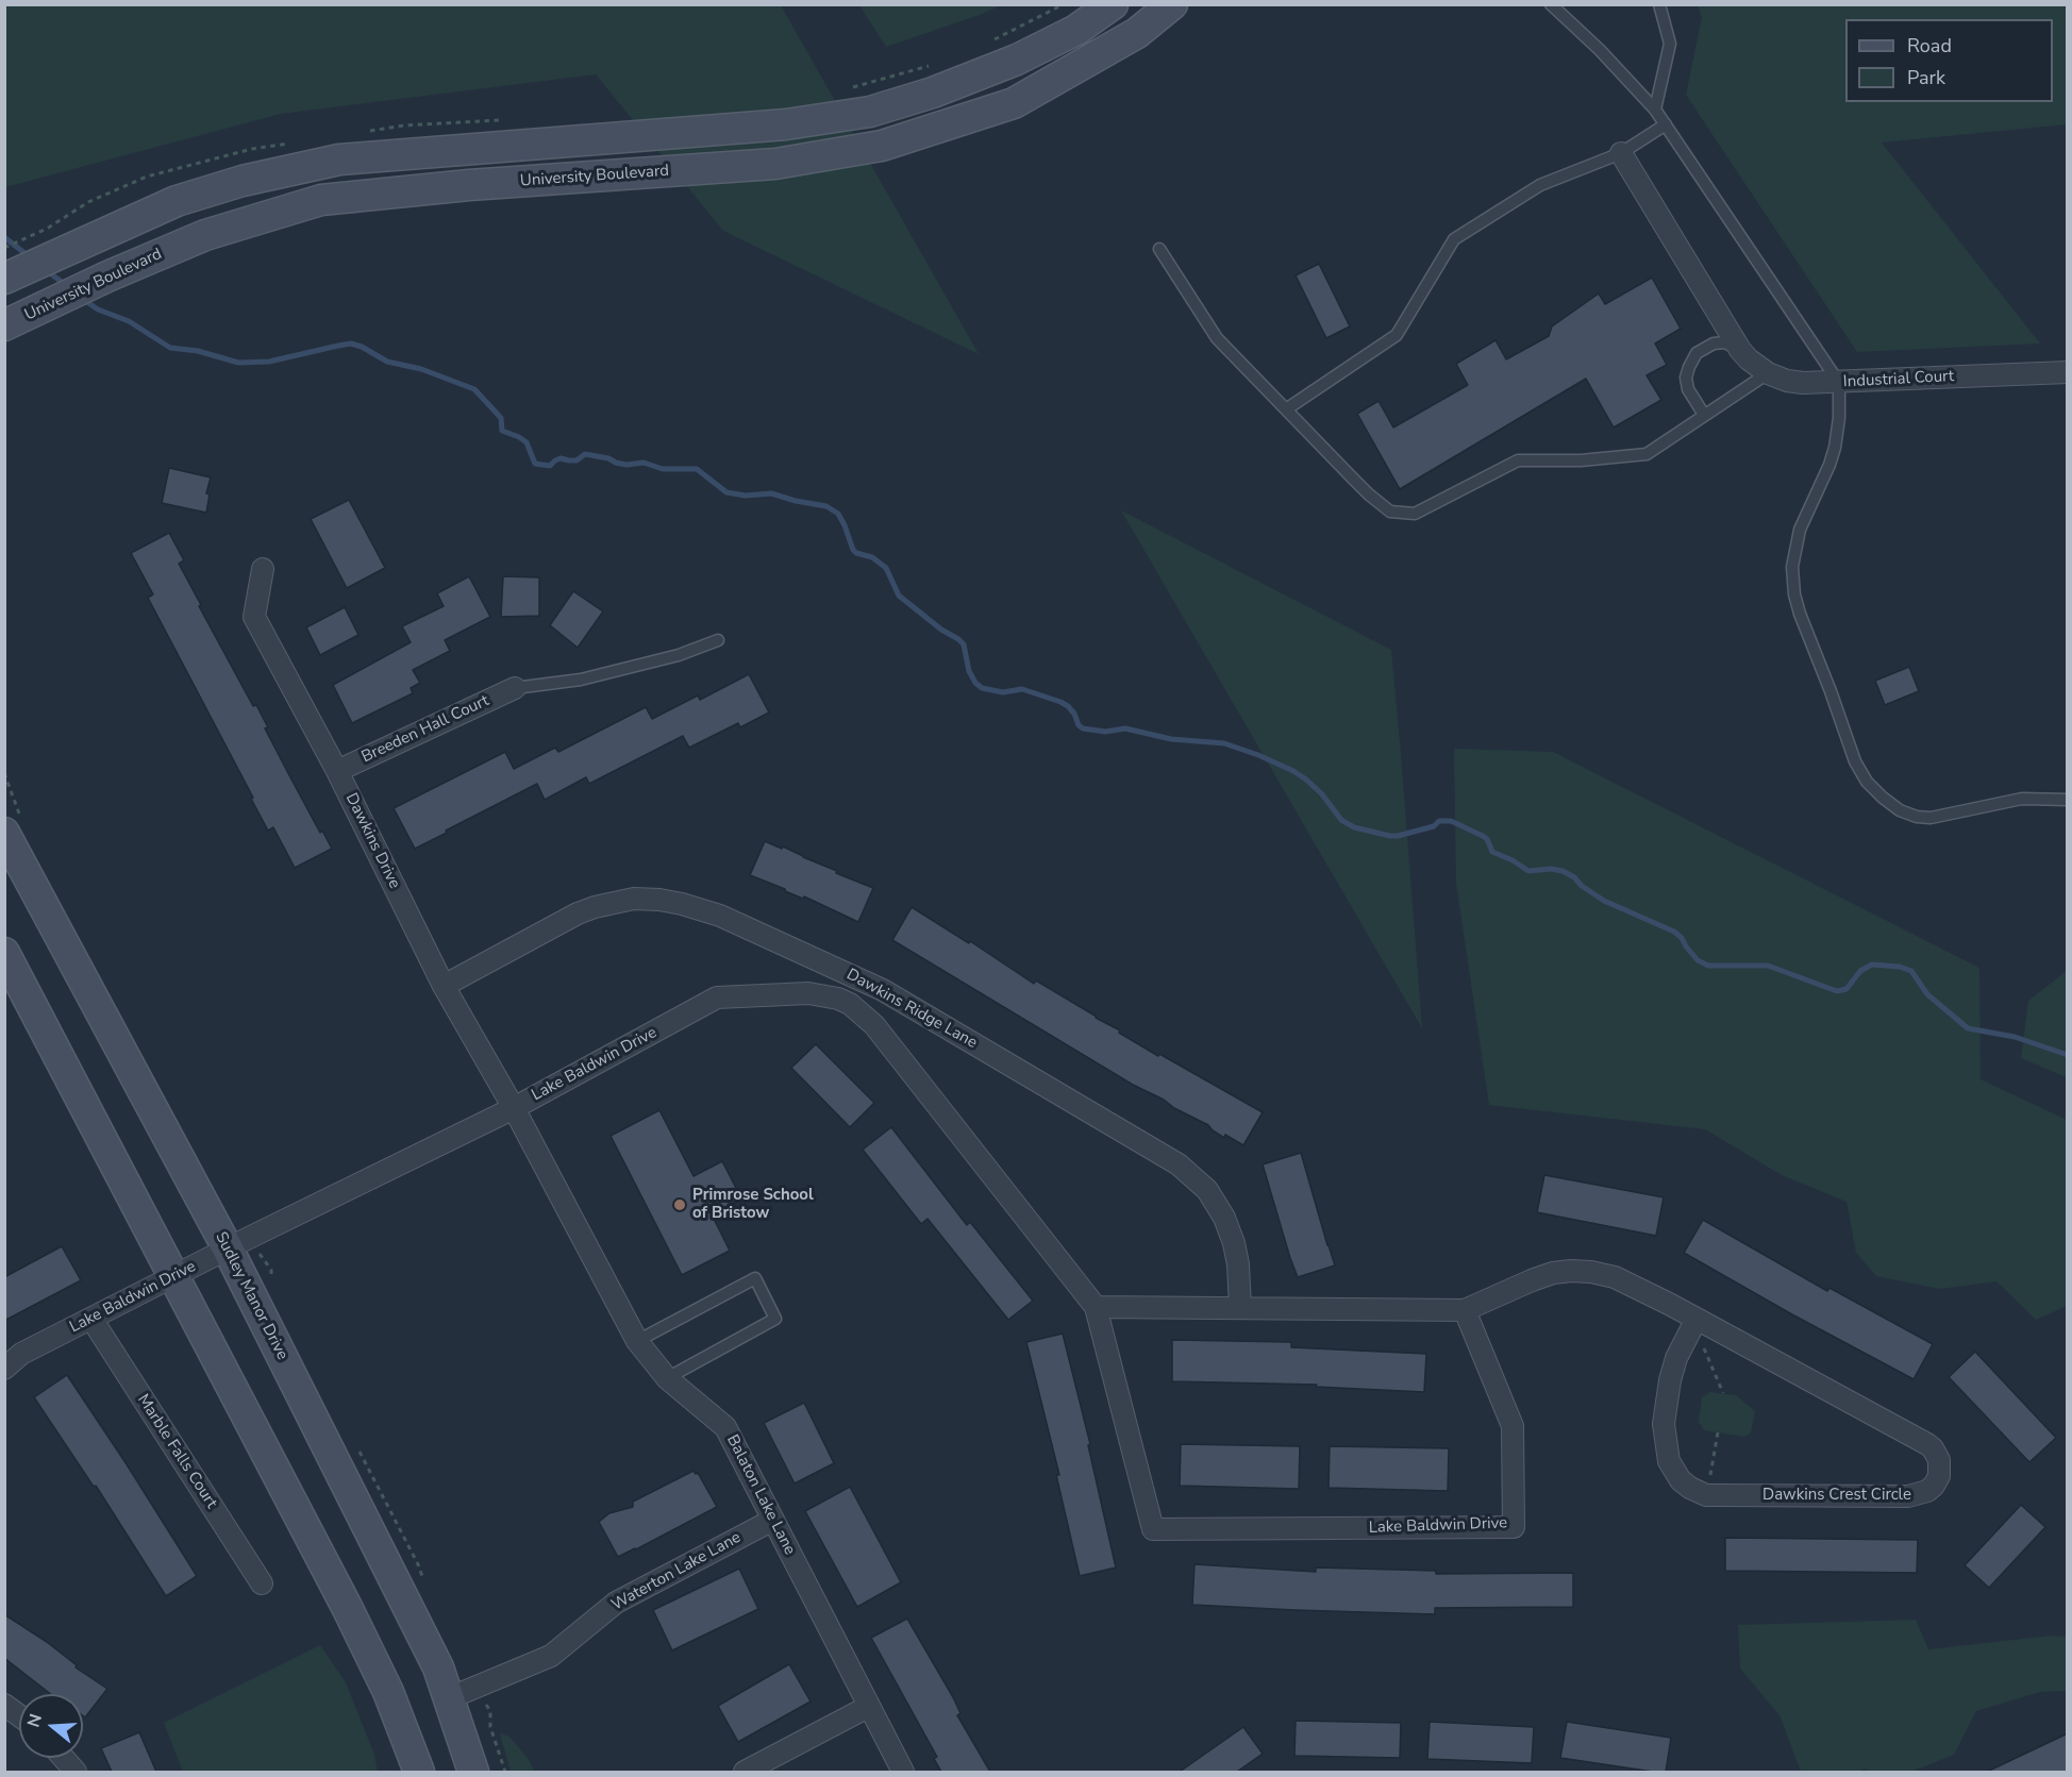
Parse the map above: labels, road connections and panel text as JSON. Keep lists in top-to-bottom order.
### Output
{
  "streets": {
    "main road": ["University Boulevard", "Sudley Manor Drive"],
    "street": [
      "Industrial Court",
      "Breeden Hall Court",
      "Dawkins Drive",
      "Dawkins Ridge Lane",
      "Lake Baldwin Drive",
      "Marble Falls Court",
      "Balaton Lake Lane",
      "Dawkins Crest Circle",
      "Waterton Lake Lane"
    ]
  },
  "crossings": [
    ["Breeden Hall Court", "Dawkins Drive"],
    ["Dawkins Drive", "Dawkins Ridge Lane"],
    ["Dawkins Drive", "Lake Baldwin Drive"],
    ["Dawkins Drive", "Balaton Lake Lane"],
    ["Lake Baldwin Drive", "Sudley Manor Drive"],
    ["Lake Baldwin Drive", "Marble Falls Court"],
    ["Lake Baldwin Drive", "Balaton Lake Lane"],
    ["Lake Baldwin Drive", "Dawkins Crest Circle"],
    ["Sudley Manor Drive", "Waterton Lake Lane"],
    ["Balaton Lake Lane", "Waterton Lake Lane"]
  ],
  "places": ["Primrose School of Bristow"],
  "legend": ["Road", "Park"],
  "north": "left"
}
